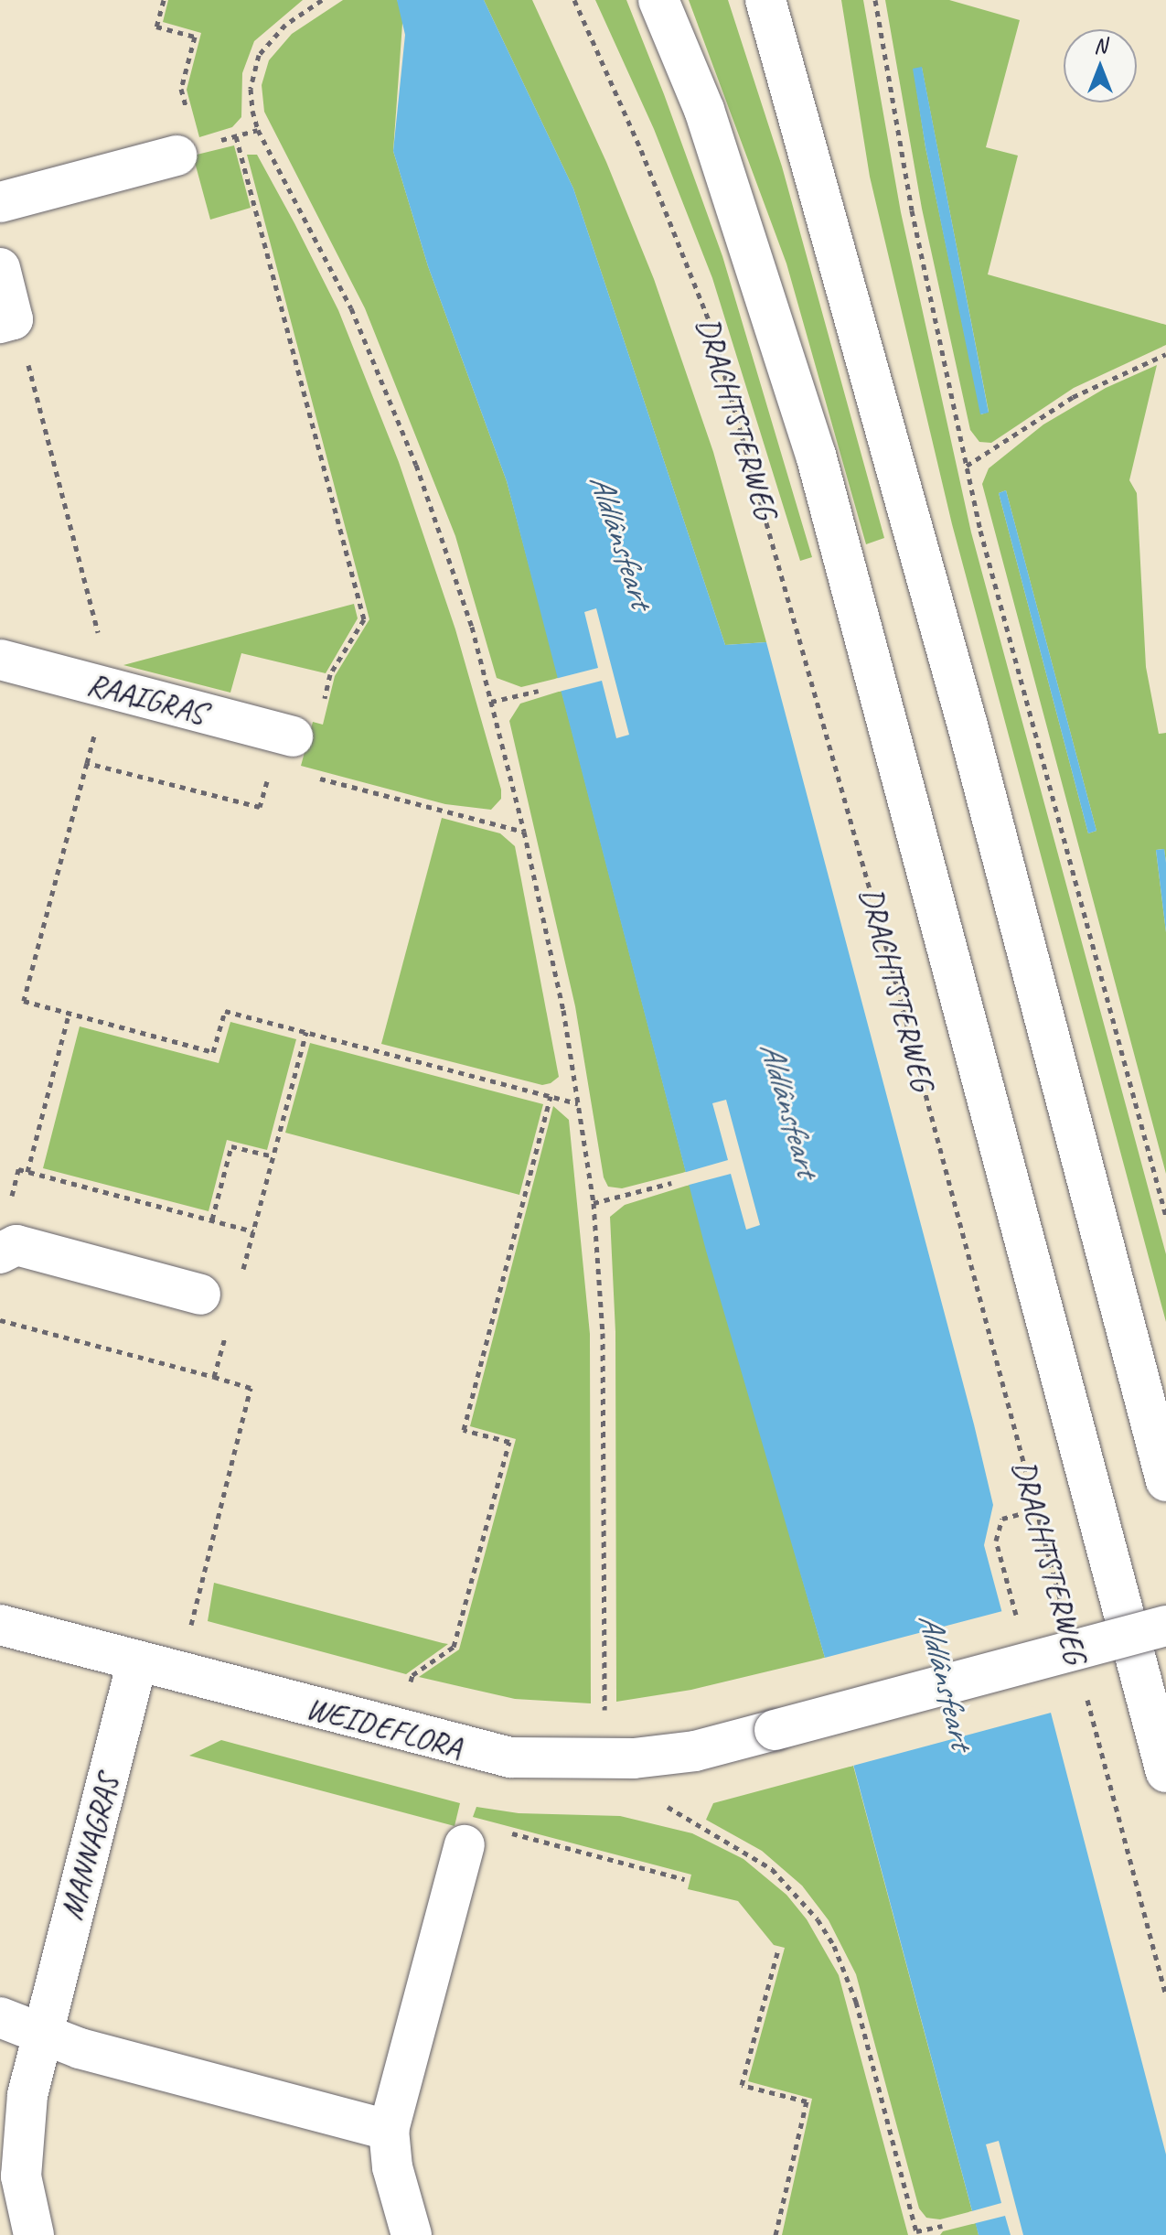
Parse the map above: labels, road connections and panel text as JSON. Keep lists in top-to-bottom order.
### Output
{
  "streets": {
    "street": [
      "DRACHTSTERWEG",
      "RAAIGRAS",
      "WEIDEFLORA",
      "MANNAGRAS"
    ]
  },
  "crossings": [
    ["WEIDEFLORA", "MANNAGRAS"]
  ],
  "water": ["Aldlânsfeart"],
  "north": "top"
}
